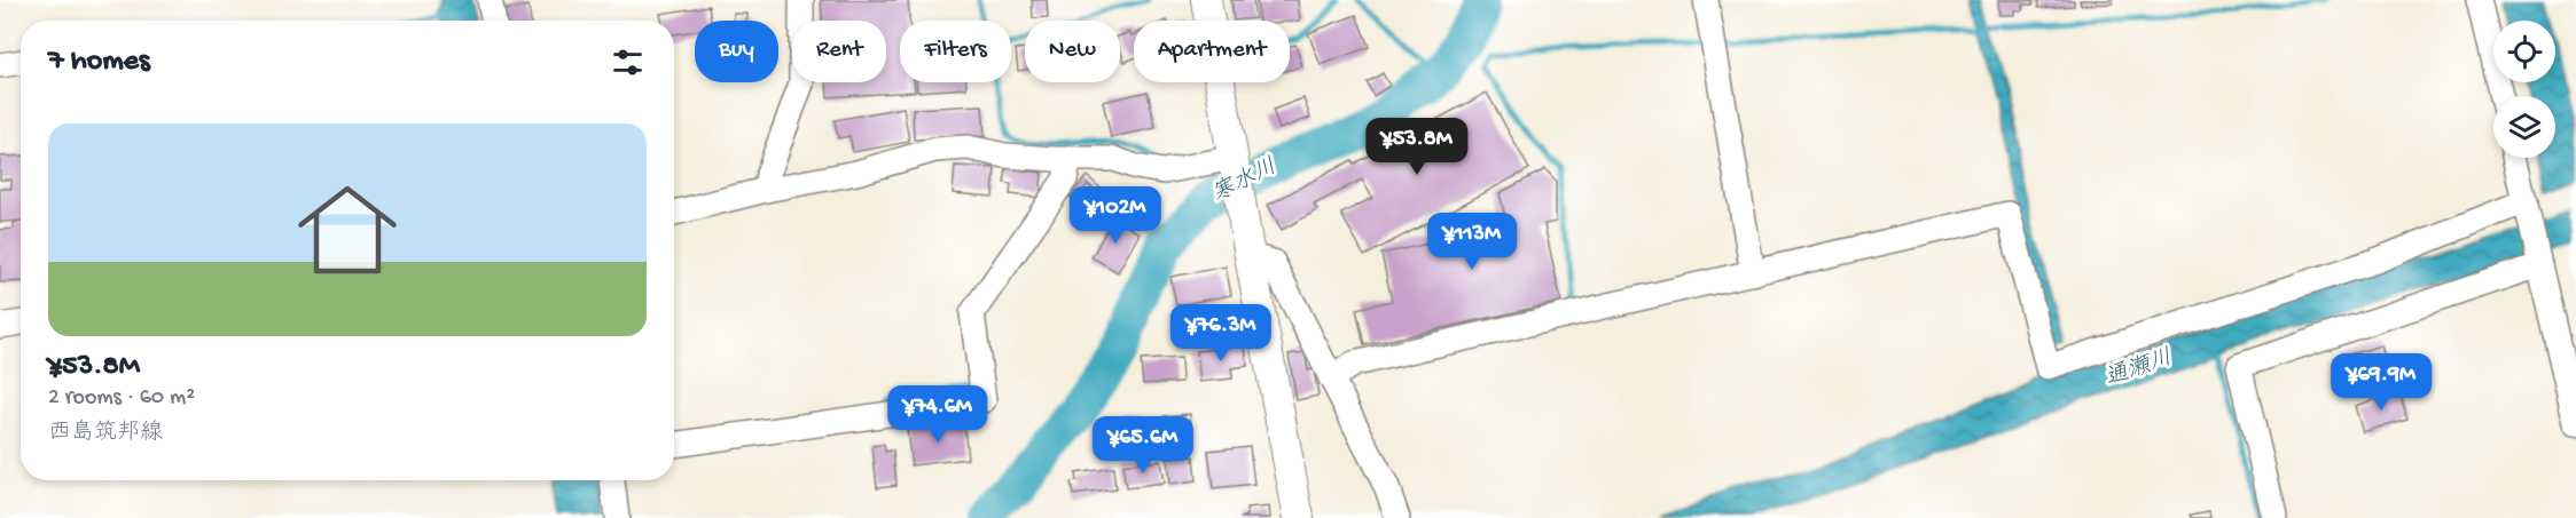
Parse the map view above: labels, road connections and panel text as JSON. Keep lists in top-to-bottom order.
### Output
{
  "water": ["寒水川", "通瀬川"],
  "page": {
    "chip": [
      "Buy",
      "Rent",
      "Filters",
      "New",
      "Apartment"
    ],
    "heading": "7 homes",
    "list": [
      {
        "name": "¥53.8M",
        "note": "2 rooms · 60 m² · 西島筑邦線"
      }
    ],
    "price": [
      "¥53.8M",
      "¥102M",
      "¥113M",
      "¥76.3M",
      "¥69.9M",
      "¥74.6M",
      "¥65.6M"
    ]
  }
}
